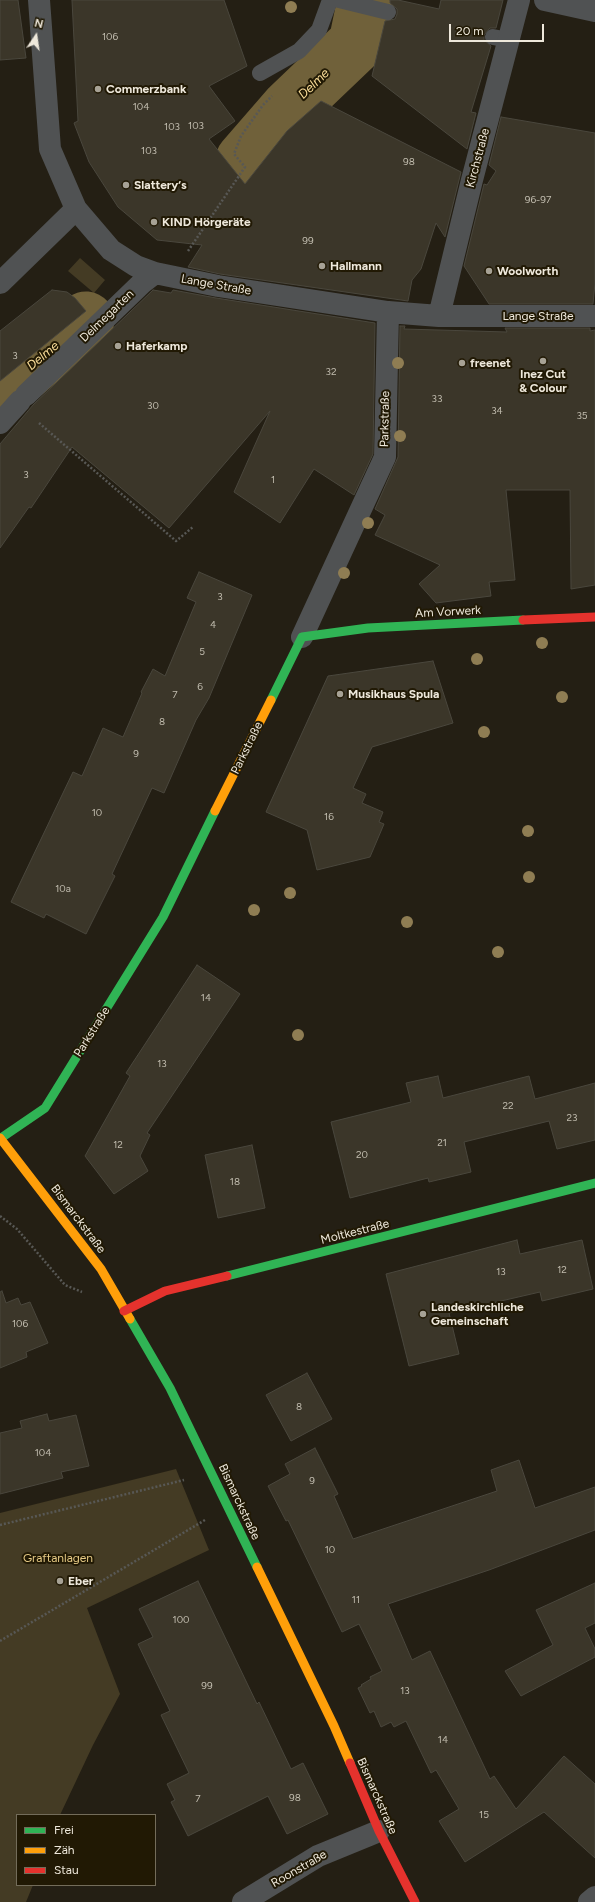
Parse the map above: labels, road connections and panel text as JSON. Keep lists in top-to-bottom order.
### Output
{
  "streets": {
    "street": [
      "Kirchstraße",
      "Lange Straße",
      "Delmegarten",
      "Parkstraße",
      "Am Vorwerk",
      "Bismarckstraße",
      "Moltkestraße",
      "Roonstraße"
    ]
  },
  "crossings": [
    ["Kirchstraße", "Lange Straße"],
    ["Lange Straße", "Delmegarten"],
    ["Lange Straße", "Parkstraße"],
    ["Parkstraße", "Am Vorwerk"],
    ["Parkstraße", "Bismarckstraße"],
    ["Bismarckstraße", "Moltkestraße"],
    ["Bismarckstraße", "Roonstraße"]
  ],
  "water": ["Delme"],
  "parks": ["Graftanlagen"],
  "places": [
    "Commerzbank",
    "Slattery‘s",
    "KIND Hörgeräte",
    "Hallmann",
    "Woolworth",
    "Haferkamp",
    "Inez Cut & Colour",
    "freenet",
    "Musikhaus Spula",
    "Landeskirchliche Gemeinschaft",
    "Eber"
  ],
  "house_numbers": [
    "106",
    "104",
    "103",
    "103",
    "103",
    "98",
    "96-97",
    "99",
    "3",
    "32",
    "33",
    "30",
    "34",
    "35",
    "3",
    "1",
    "3",
    "4",
    "5",
    "6",
    "7",
    "8",
    "9",
    "10",
    "16",
    "10a",
    "14",
    "13",
    "22",
    "23",
    "21",
    "12",
    "20",
    "18",
    "12",
    "13",
    "106",
    "8",
    "104",
    "9",
    "10",
    "11",
    "100",
    "99",
    "13",
    "14",
    "98",
    "7",
    "15"
  ],
  "legend": ["Frei", "Zäh", "Stau"],
  "scale_bar": "20 m",
  "north": "top"
}
